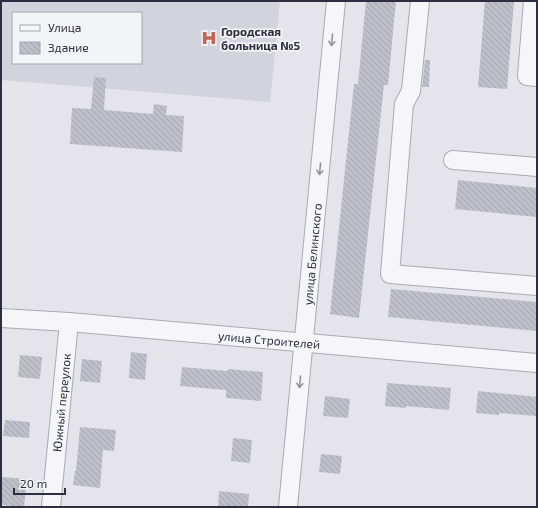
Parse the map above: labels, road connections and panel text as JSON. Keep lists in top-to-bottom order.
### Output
{
  "streets": {
    "street": ["улица Белинского", "улица Строителей", "Южный переулок"]
  },
  "crossings": [
    ["улица Белинского", "улица Строителей"],
    ["улица Строителей", "Южный переулок"]
  ],
  "one_way": ["улица Белинского"],
  "places": {
    "hospital": ["Городская больница №5"]
  },
  "legend": ["Улица", "Здание"],
  "scale_bar": "20 m"
}
